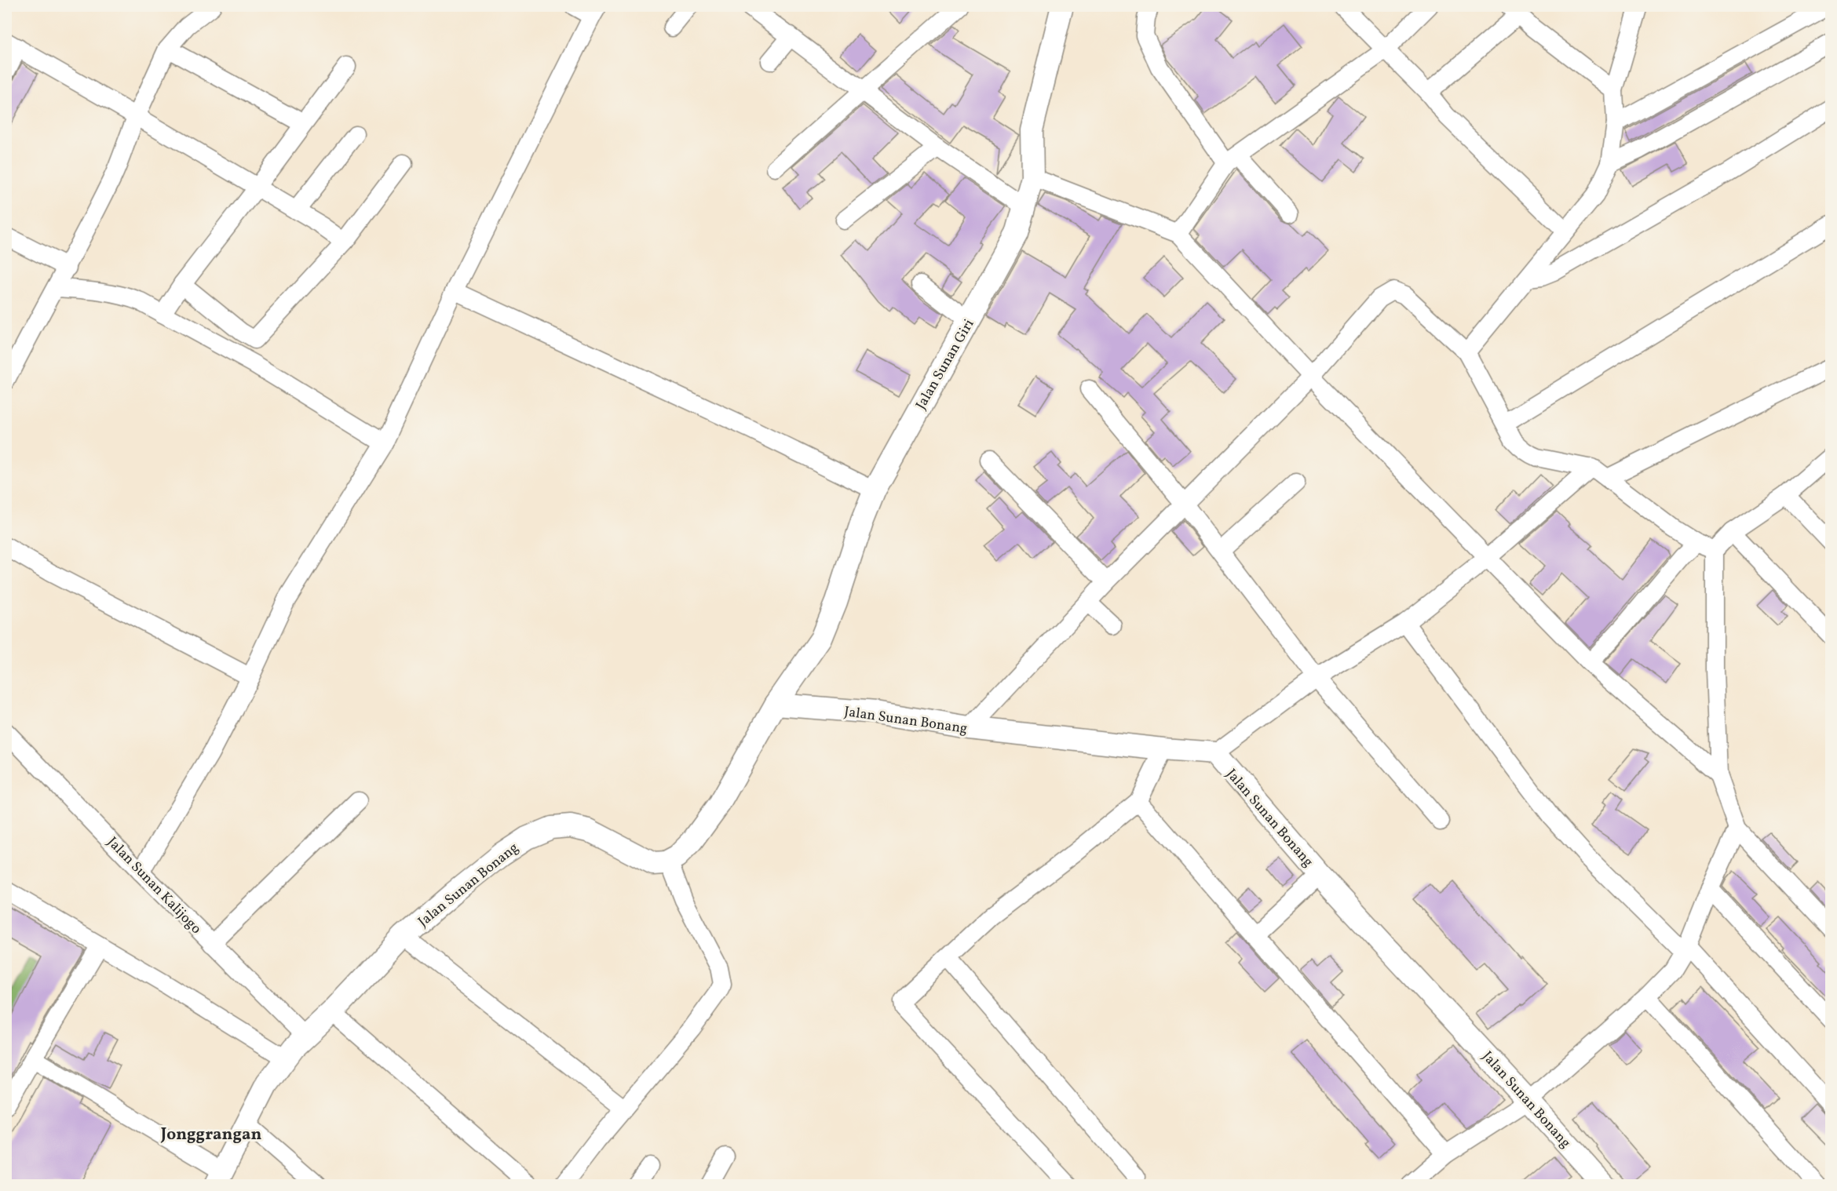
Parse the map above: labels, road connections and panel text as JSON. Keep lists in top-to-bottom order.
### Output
{
  "streets": {
    "street": ["Jalan Sunan Giri", "Jalan Sunan Bonang", "Jalan Sunan Kalijogo"]
  },
  "crossings": [
    ["Jalan Sunan Giri", "Jalan Sunan Bonang"],
    ["Jalan Sunan Bonang", "Jalan Sunan Kalijogo"]
  ],
  "districts": ["Jonggrangan"]
}
